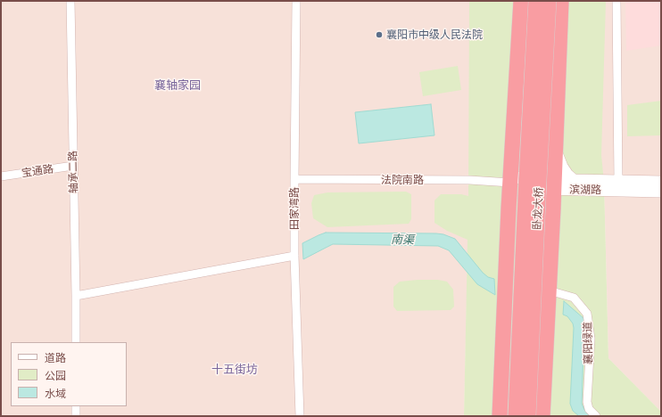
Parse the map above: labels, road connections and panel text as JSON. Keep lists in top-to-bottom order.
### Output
{
  "streets": {
    "highway": ["卧龙大桥"],
    "street": [
      "宝通路",
      "轴承二路",
      "法院南路",
      "滨湖路",
      "田家湾路",
      "襄阳绿道"
    ]
  },
  "crossings": [
    ["宝通路", "轴承二路"],
    ["法院南路", "滨湖路"],
    ["法院南路", "田家湾路"]
  ],
  "districts": ["襄轴家园", "十五街坊"],
  "water": ["南渠"],
  "places": ["襄阳市中级人民法院"],
  "legend": ["道路", "公园", "水域"]
}
